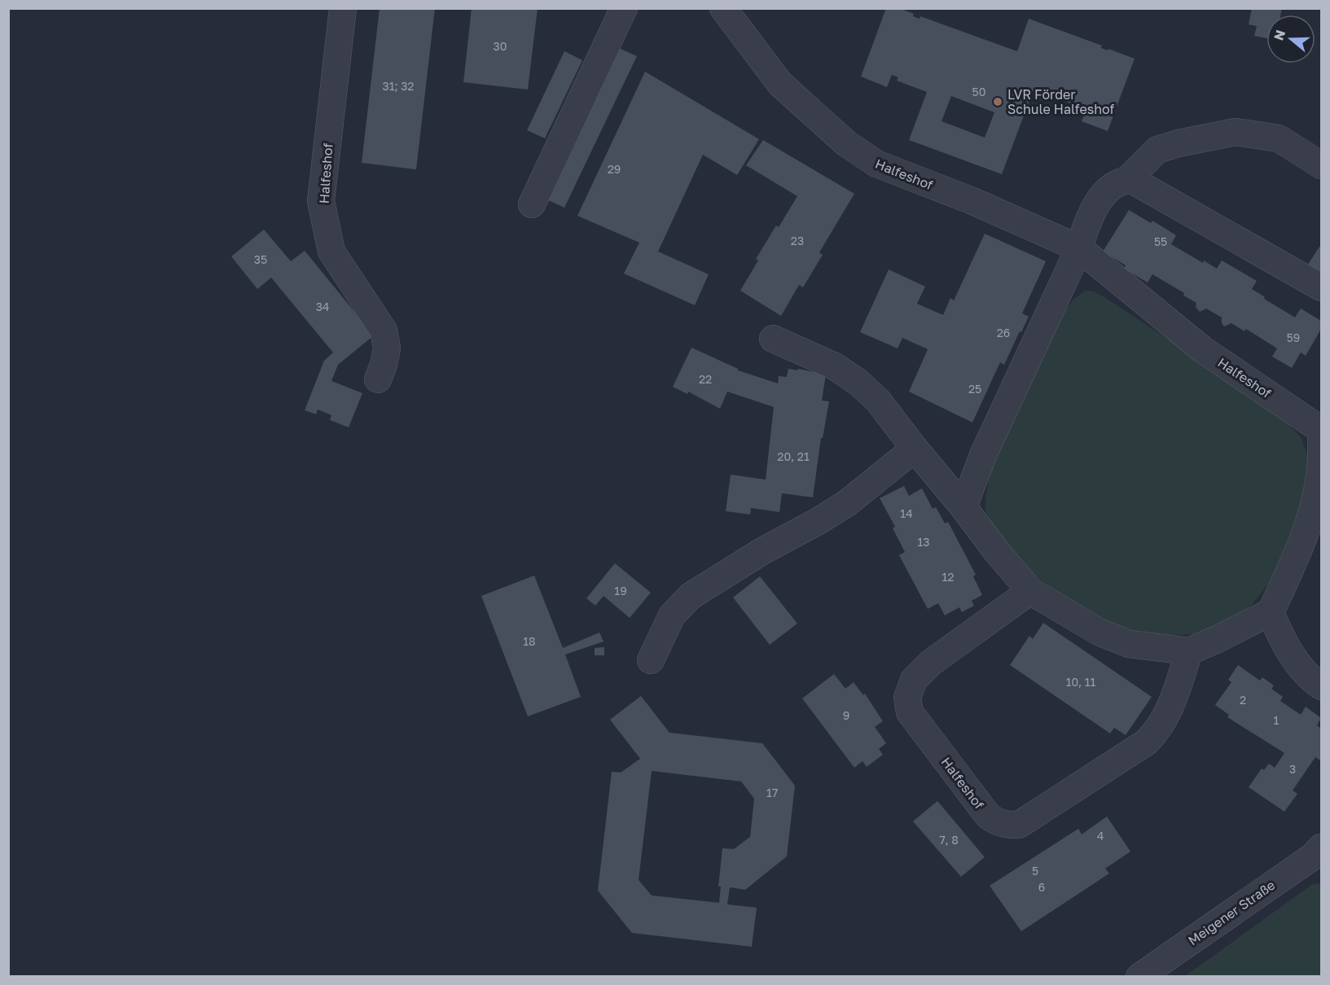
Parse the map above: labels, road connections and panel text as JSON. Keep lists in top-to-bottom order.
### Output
{
  "streets": {
    "street": ["Halfeshof", "Meigener Straße"]
  },
  "places": ["LVR Förder Schule Halfeshof"],
  "house_numbers": [
    "30",
    "31; 32",
    "50",
    "29",
    "23",
    "55",
    "35",
    "34",
    "26",
    "59",
    "22",
    "25",
    "20, 21",
    "14",
    "13",
    "12",
    "19",
    "18",
    "10, 11",
    "2",
    "9",
    "1",
    "3",
    "17",
    "4",
    "7, 8",
    "5",
    "6"
  ],
  "north": "left"
}
